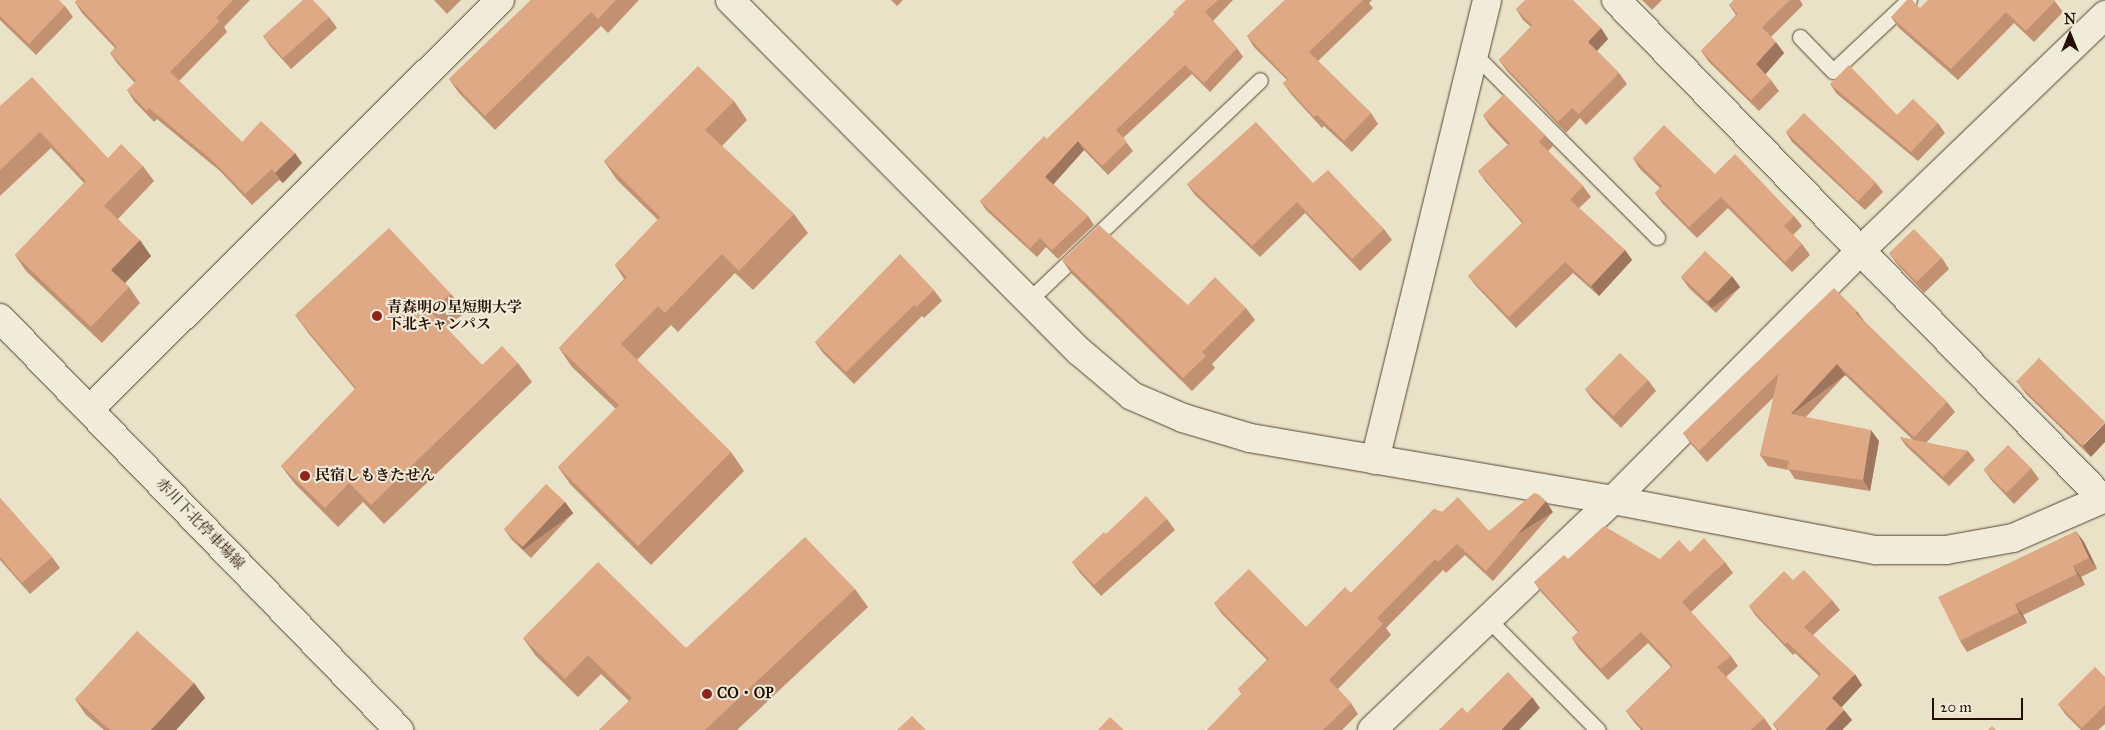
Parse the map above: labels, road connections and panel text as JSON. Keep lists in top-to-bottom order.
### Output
{
  "streets": {
    "street": ["赤川下北停車場線"]
  },
  "places": ["青森明の星短期大学 下北キャンパス", "民宿しもきたせん", "CO・OP"],
  "scale_bar": "20 m",
  "north": "top"
}
